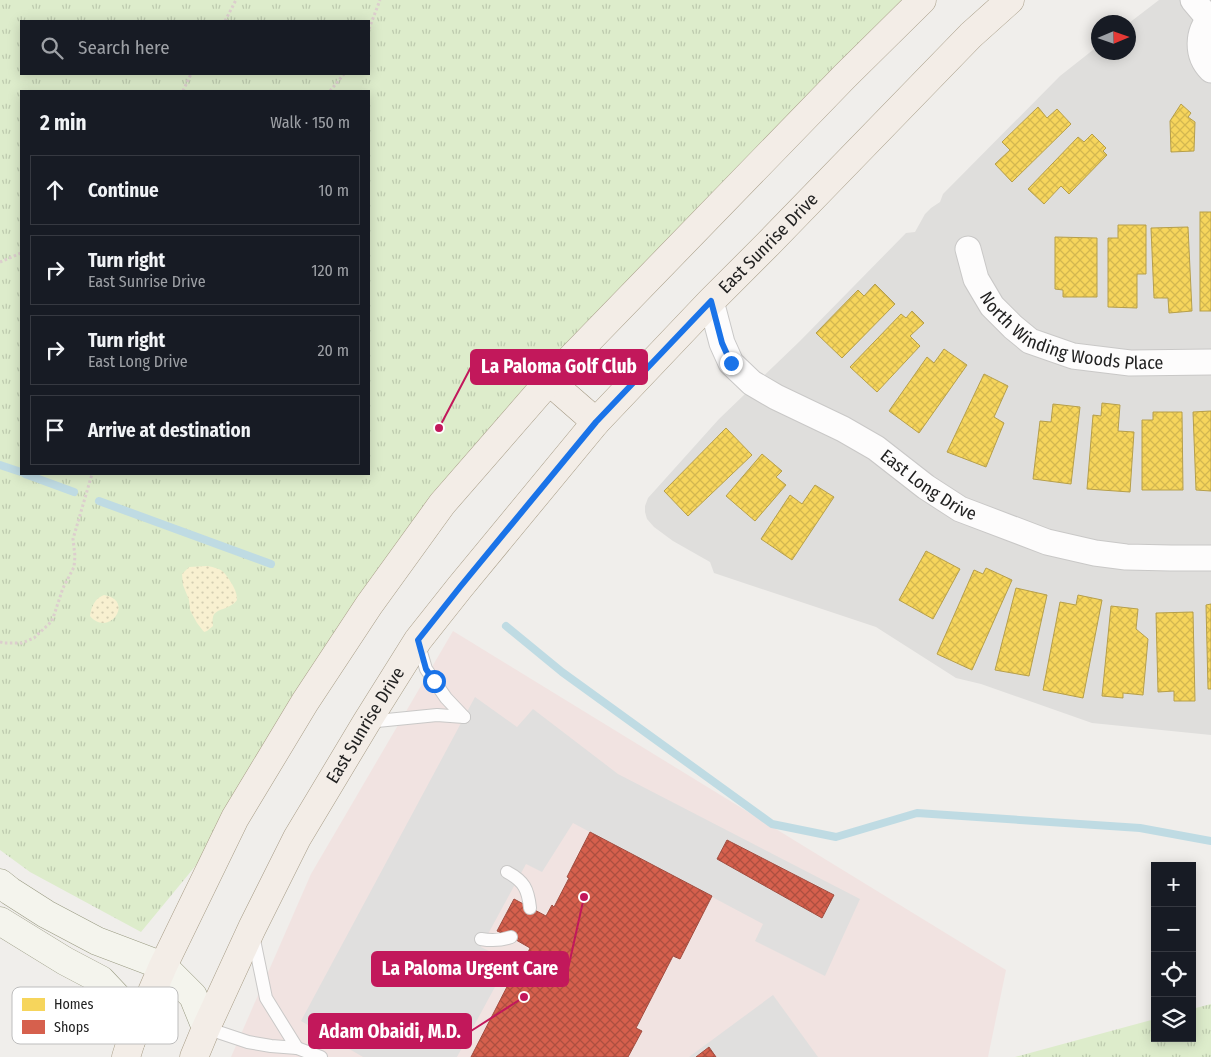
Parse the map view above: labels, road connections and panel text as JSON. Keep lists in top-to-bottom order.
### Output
{
  "streets": {
    "main road": ["East Sunrise Drive"],
    "street": ["North Winding Woods Place", "East Long Drive"]
  },
  "crossings": [
    ["East Sunrise Drive", "East Long Drive"]
  ],
  "places": ["La Paloma Golf Club", "La Paloma Urgent Care", "Adam Obaidi, M.D."],
  "legend": ["Homes", "Shops"],
  "north": "right",
  "page": {
    "search": "Search here",
    "heading": ["2 min", "Walk · 150 m"],
    "list": [
      ["Continue", "10 m"],
      ["Turn right", "East Sunrise Drive", "120 m"],
      ["Turn right", "East Long Drive", "20 m"],
      "Arrive at destination"
    ],
    "map_buttons": ["+", "−"]
  }
}
